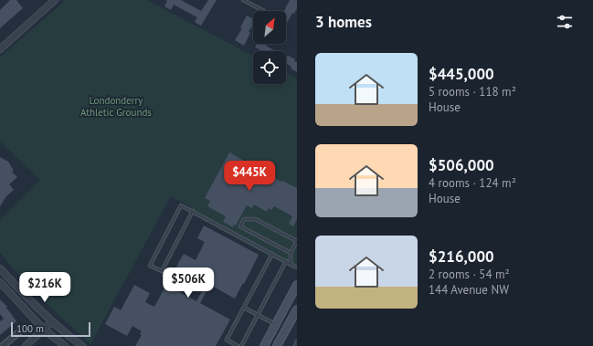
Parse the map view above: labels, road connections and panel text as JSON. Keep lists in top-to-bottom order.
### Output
{
  "parks": ["Londonderry Athletic Grounds"],
  "scale_bar": "100 m",
  "north": "top right",
  "page": {
    "heading": "3 homes",
    "list": [
      {
        "name": "$445,000",
        "note": "5 rooms · 118 m² · House"
      },
      {
        "name": "$506,000",
        "note": "4 rooms · 124 m² · House"
      },
      {
        "name": "$216,000",
        "note": "2 rooms · 54 m² · 144 Avenue NW"
      }
    ],
    "price": ["$445K", "$506K", "$216K"],
    "scale": "100 m"
  }
}
